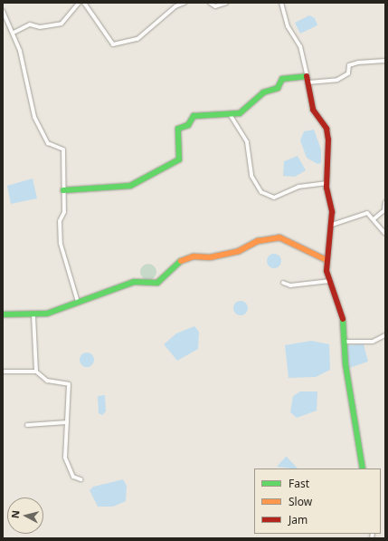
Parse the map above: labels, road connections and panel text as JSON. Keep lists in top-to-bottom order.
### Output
{
  "legend": ["Fast", "Slow", "Jam"],
  "north": "left"
}
